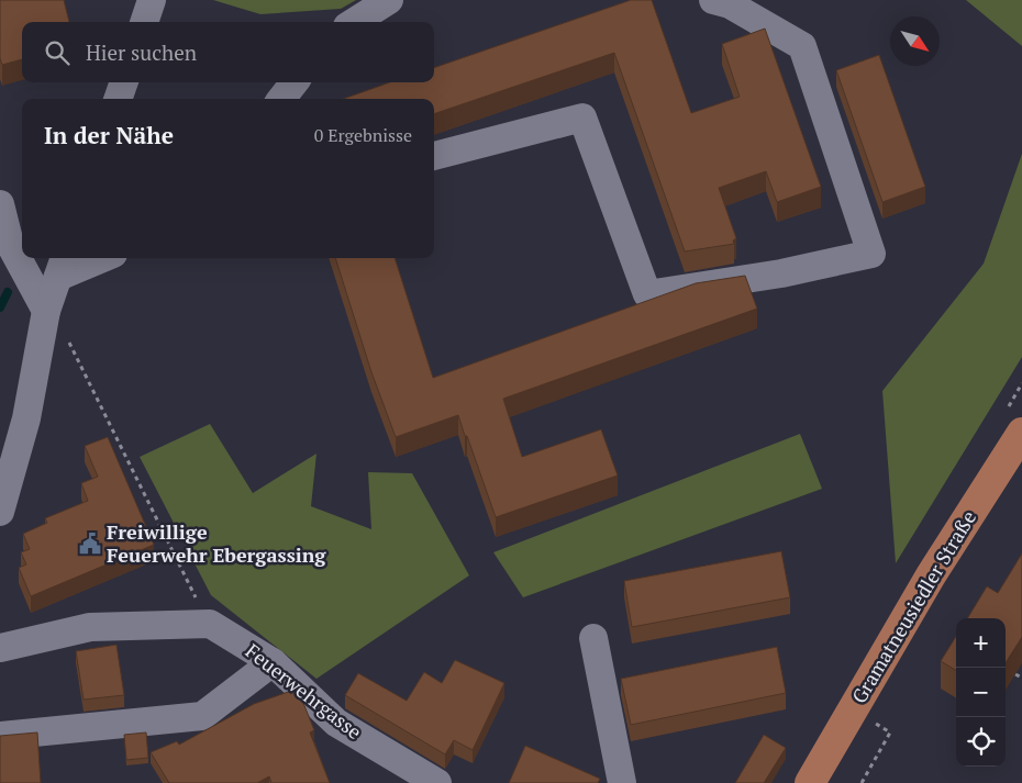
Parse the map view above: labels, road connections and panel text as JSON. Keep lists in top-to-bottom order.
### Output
{
  "streets": {
    "main road": ["Gramatneusiedler Straße"],
    "street": ["Feuerwehrgasse"]
  },
  "places": {
    "public building": ["Freiwillige Feuerwehr Ebergassing"]
  },
  "north": "bottom right",
  "page": {
    "search": "Hier suchen",
    "heading": ["In der Nähe", "0 Ergebnisse"],
    "map_buttons": ["+", "−"]
  }
}
